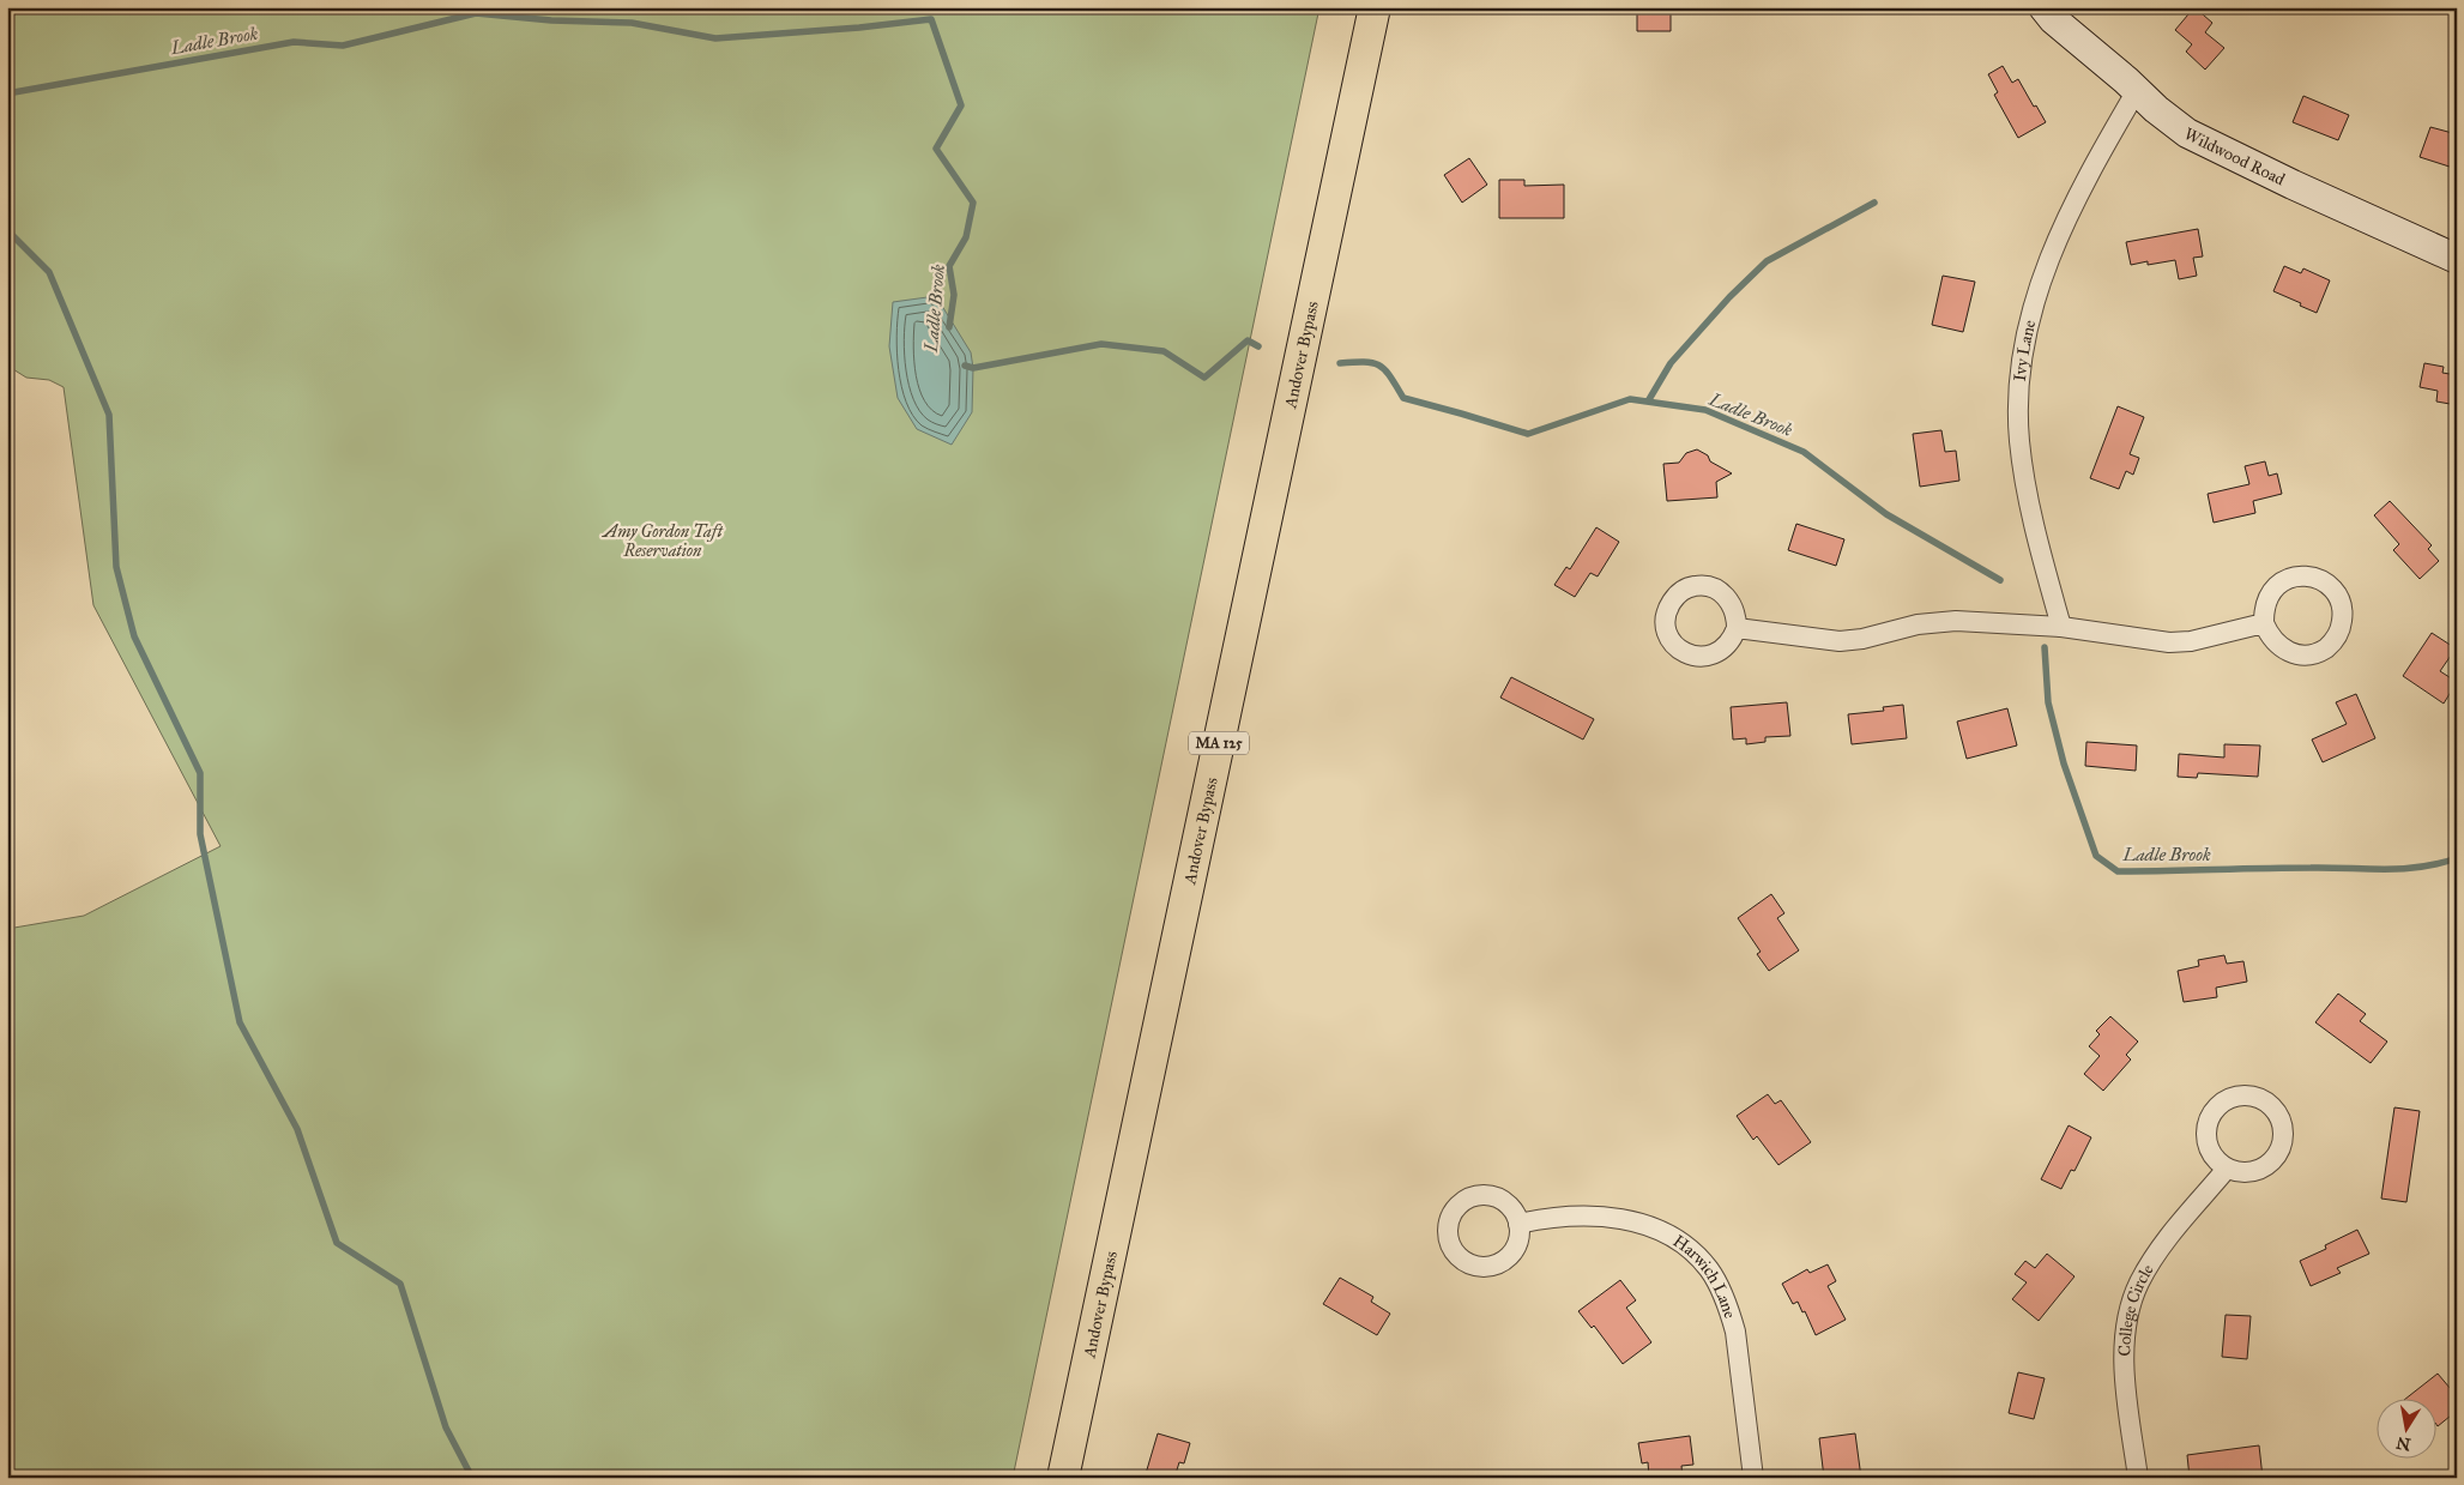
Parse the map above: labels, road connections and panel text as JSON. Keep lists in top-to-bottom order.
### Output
{
  "streets": {
    "main road": ["Andover Bypass", "MA 125"],
    "street": [
      "Wildwood Road",
      "Ivy Lane",
      "Harwich Lane",
      "College Circle"
    ]
  },
  "crossings": [
    ["Wildwood Road", "Ivy Lane"]
  ],
  "water": ["Ladle Brook"],
  "parks": ["Amy Gordon Taft Reservation"],
  "north": "bottom"
}
